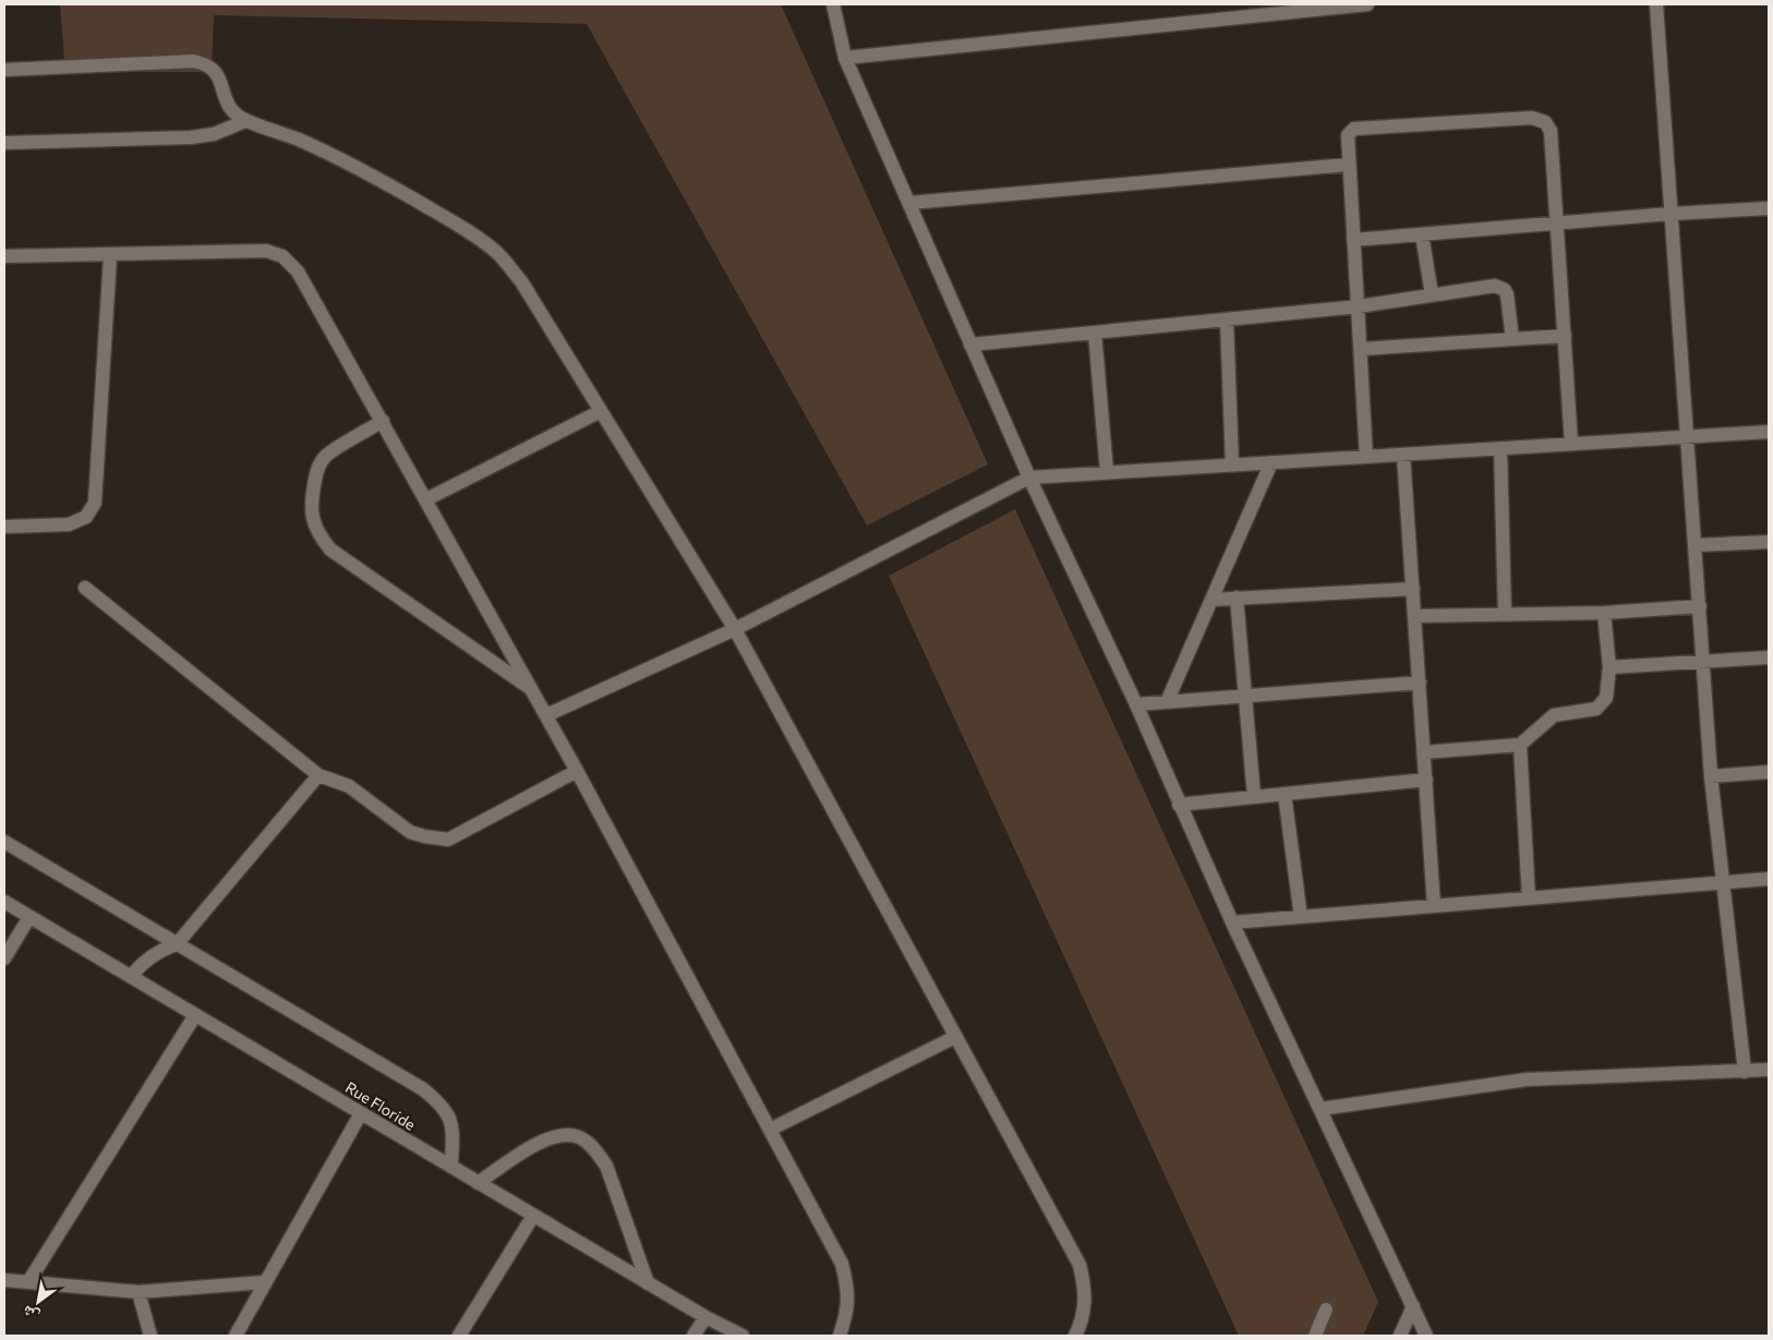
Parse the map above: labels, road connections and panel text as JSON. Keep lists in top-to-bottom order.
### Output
{
  "streets": {
    "street": ["Rue Floride"]
  },
  "north": "bottom left"
}
